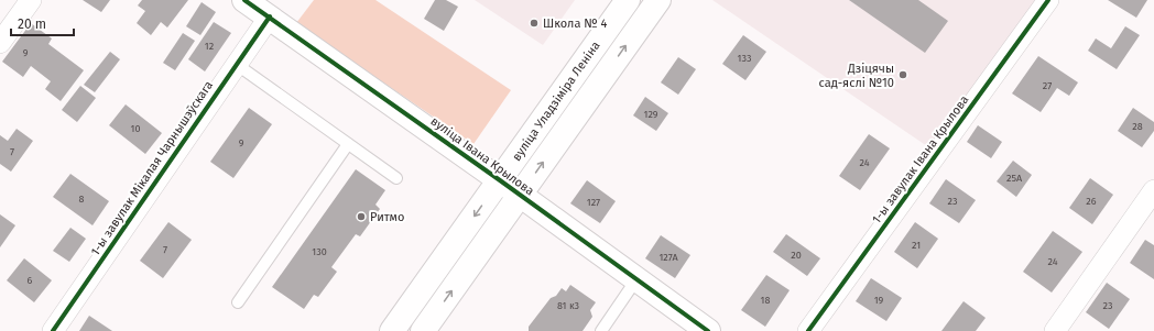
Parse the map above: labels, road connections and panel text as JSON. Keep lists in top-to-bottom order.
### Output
{
  "streets": {
    "main road": ["вуліца Уладзіміра Леніна", "вуліца Івана Крылова"],
    "street": ["1-ы завулак Івана Крылова", "1-ы завулак Мікалая Чарнышэўскага"]
  },
  "crossings": [
    ["вуліца Уладзіміра Леніна", "вуліца Івана Крылова"],
    ["вуліца Івана Крылова", "1-ы завулак Мікалая Чарнышэўскага"]
  ],
  "places": ["Школа № 4", "Дзіцячы сад-яслі №10", "Ритмо"],
  "house_numbers": [
    "12",
    "9",
    "133",
    "27",
    "129",
    "28",
    "10",
    "9",
    "7",
    "24",
    "25А",
    "8",
    "23",
    "26",
    "127",
    "21",
    "7",
    "130",
    "20",
    "127А",
    "24",
    "6",
    "18",
    "19",
    "81 к3",
    "23"
  ],
  "scale_bar": "20 m"
}
